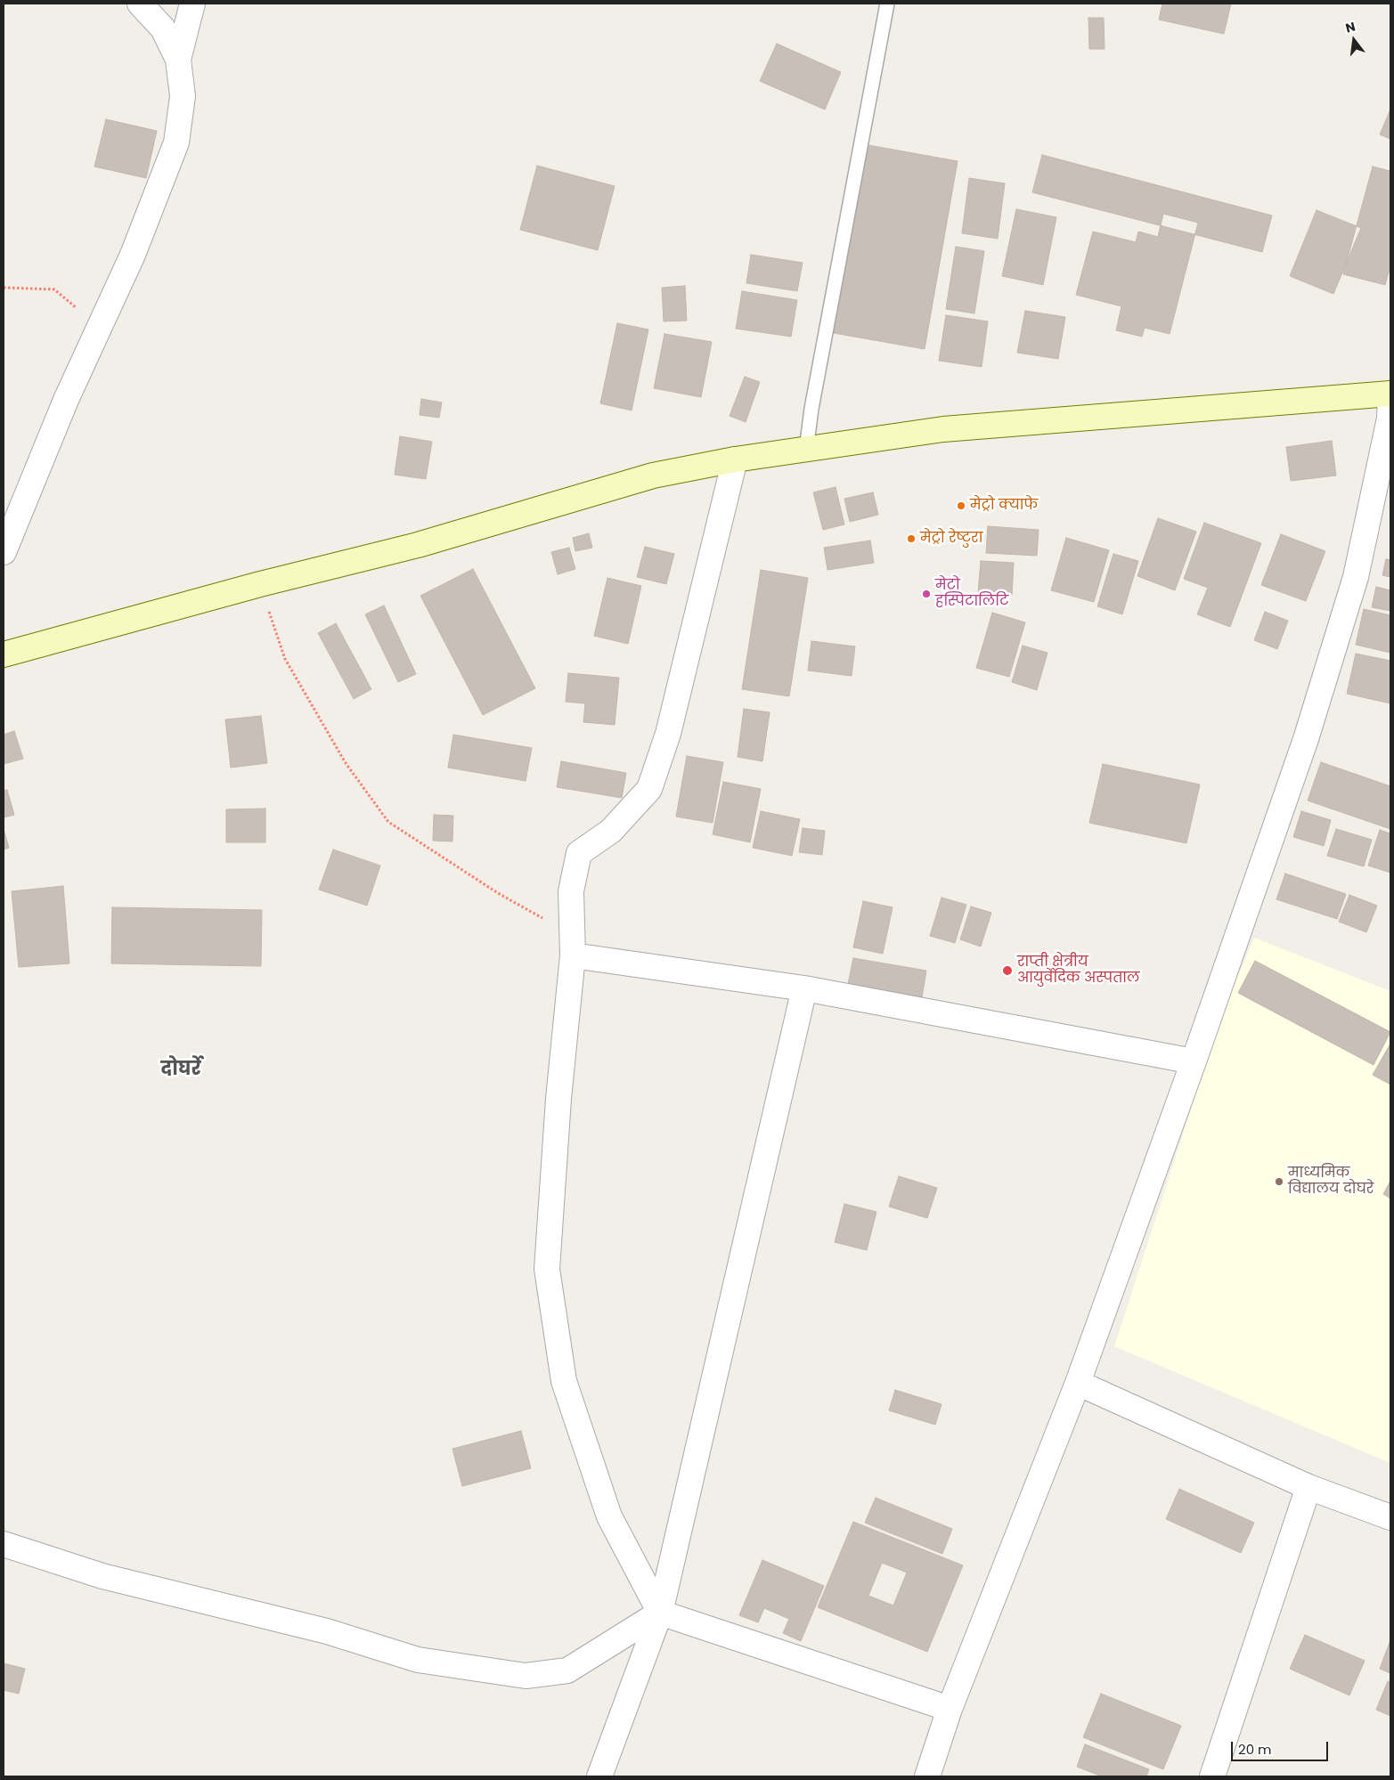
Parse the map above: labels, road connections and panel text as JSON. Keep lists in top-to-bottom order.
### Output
{
  "districts": ["दोघर्रे"],
  "places": [
    "मेट्रो क्याफे",
    "मेट्रो रेष्टुरा",
    "मेट्रो हस्पिटालिटि",
    "राप्ती क्षेत्रीय आयुर्वेदिक अस्पताल",
    "माध्यमिक विद्यालय दोघरे"
  ],
  "scale_bar": "20 m",
  "north": "top"
}
